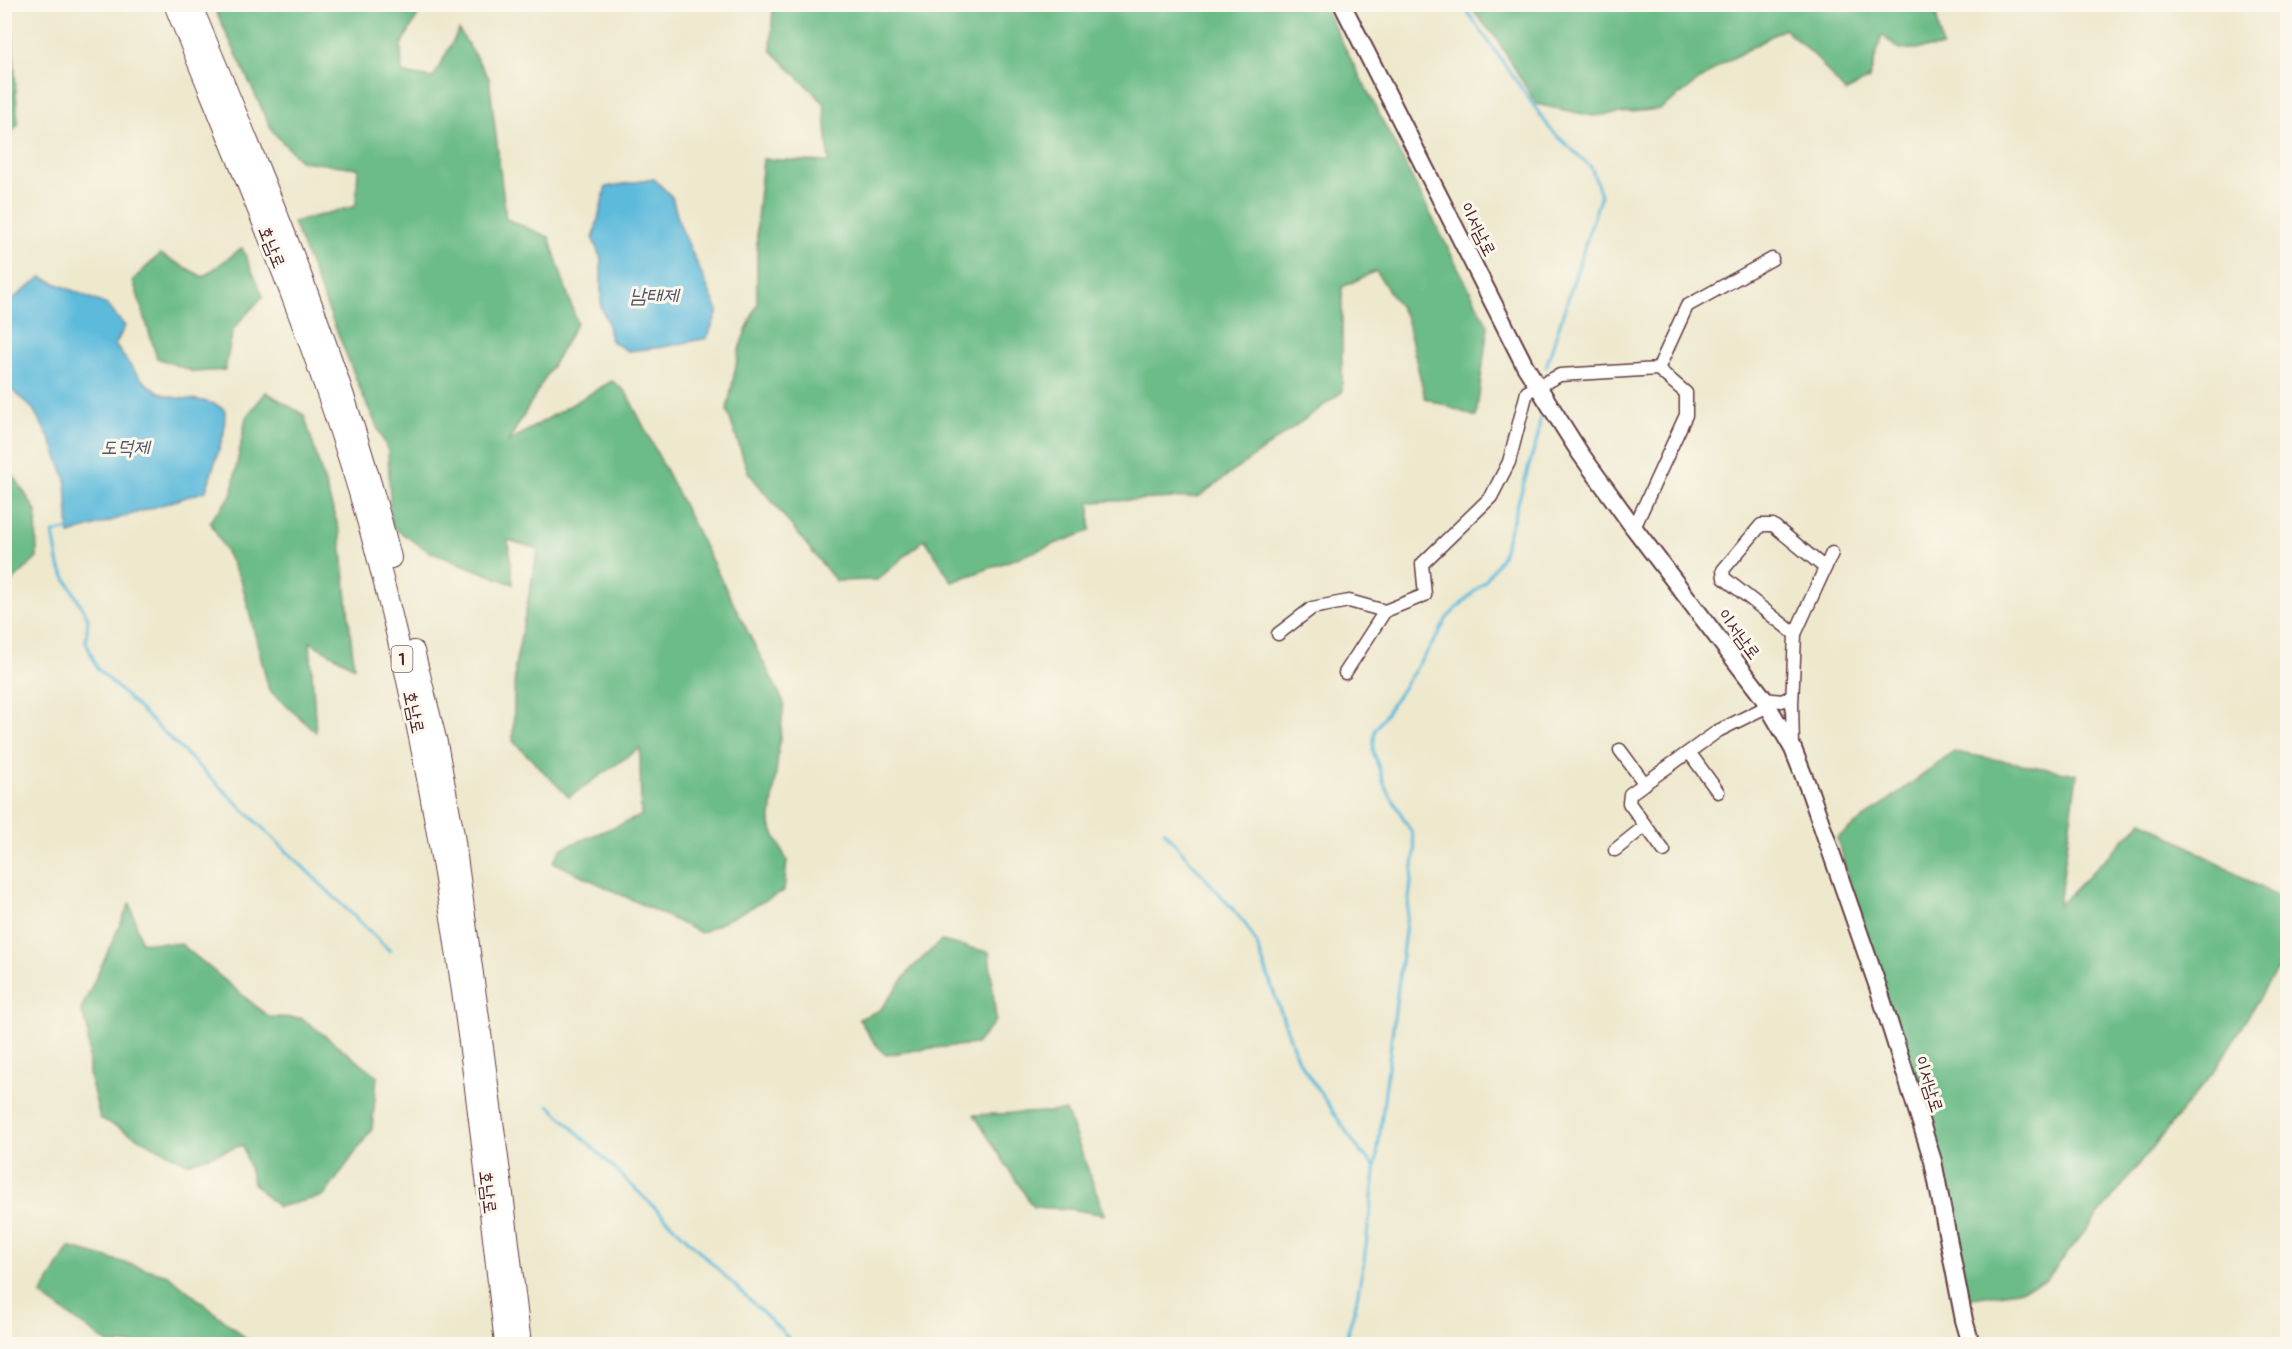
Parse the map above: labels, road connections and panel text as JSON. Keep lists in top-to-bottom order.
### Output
{
  "streets": {
    "highway": ["호남로", "1"],
    "main road": ["이서남로"]
  },
  "water": ["남태제", "도덕제"]
}
